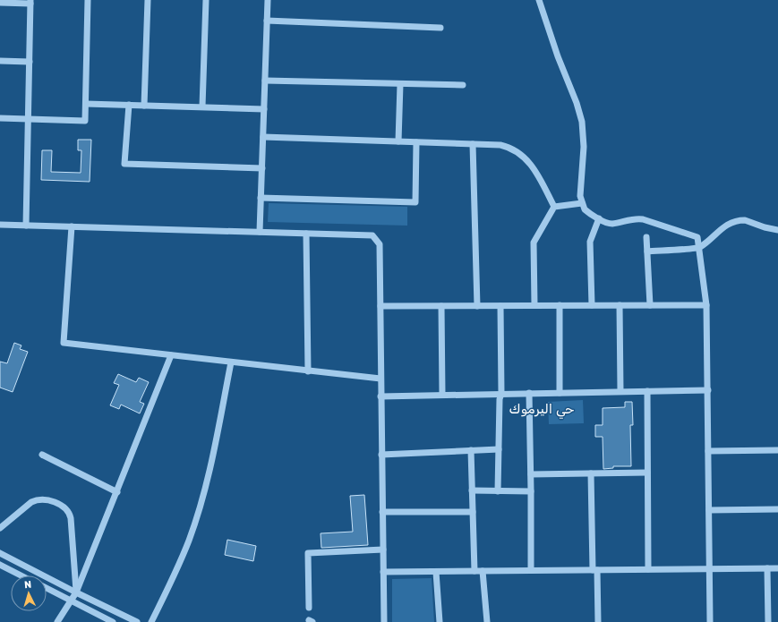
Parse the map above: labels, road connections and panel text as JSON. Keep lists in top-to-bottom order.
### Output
{
  "districts": ["حي اليرموك"],
  "north": "top"
}
